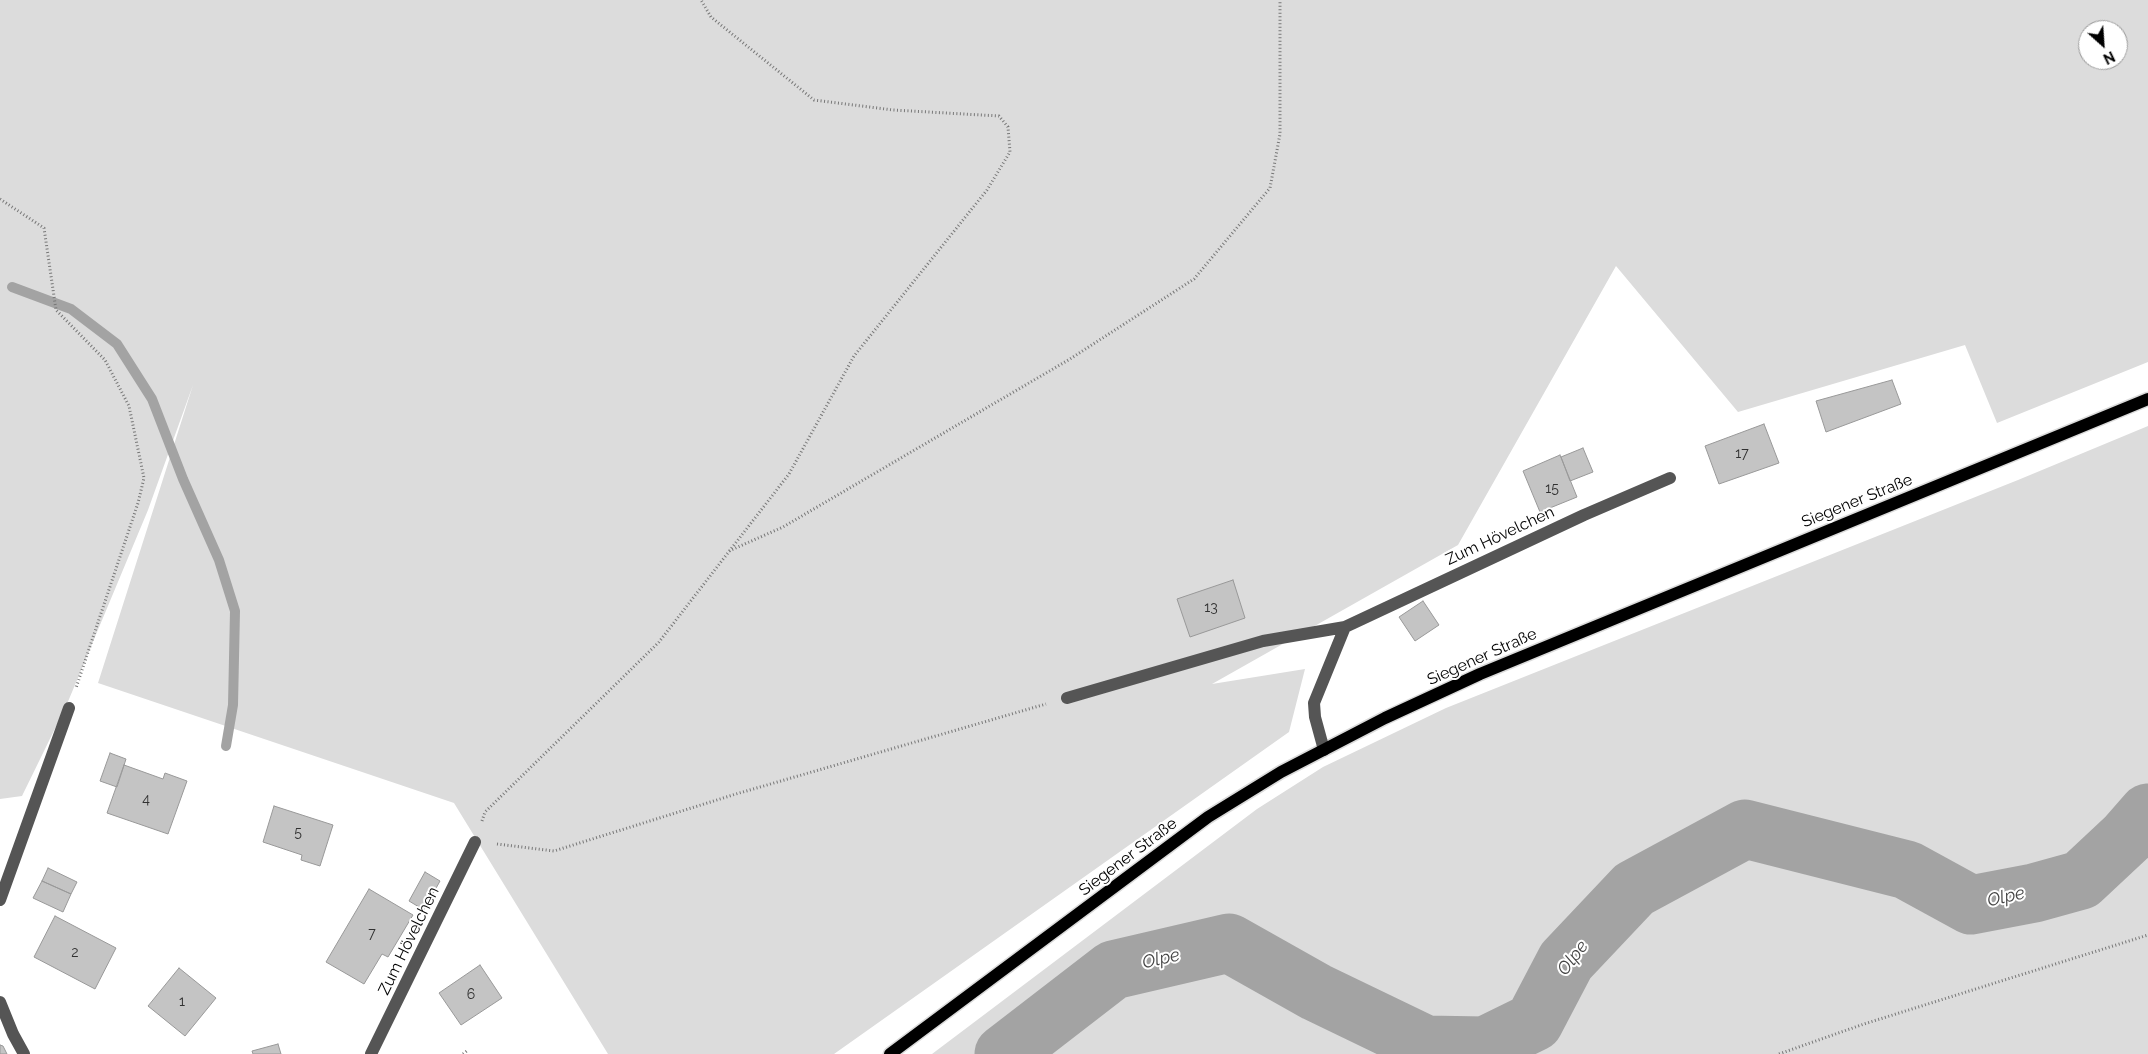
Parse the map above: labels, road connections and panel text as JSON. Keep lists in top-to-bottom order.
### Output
{
  "streets": {
    "main road": ["Siegener Straße"],
    "street": ["Zum Hövelchen"]
  },
  "water": ["Olpe"],
  "house_numbers": [
    "17",
    "15",
    "13",
    "4",
    "5",
    "7",
    "2",
    "6",
    "1"
  ],
  "north": "bottom right"
}
